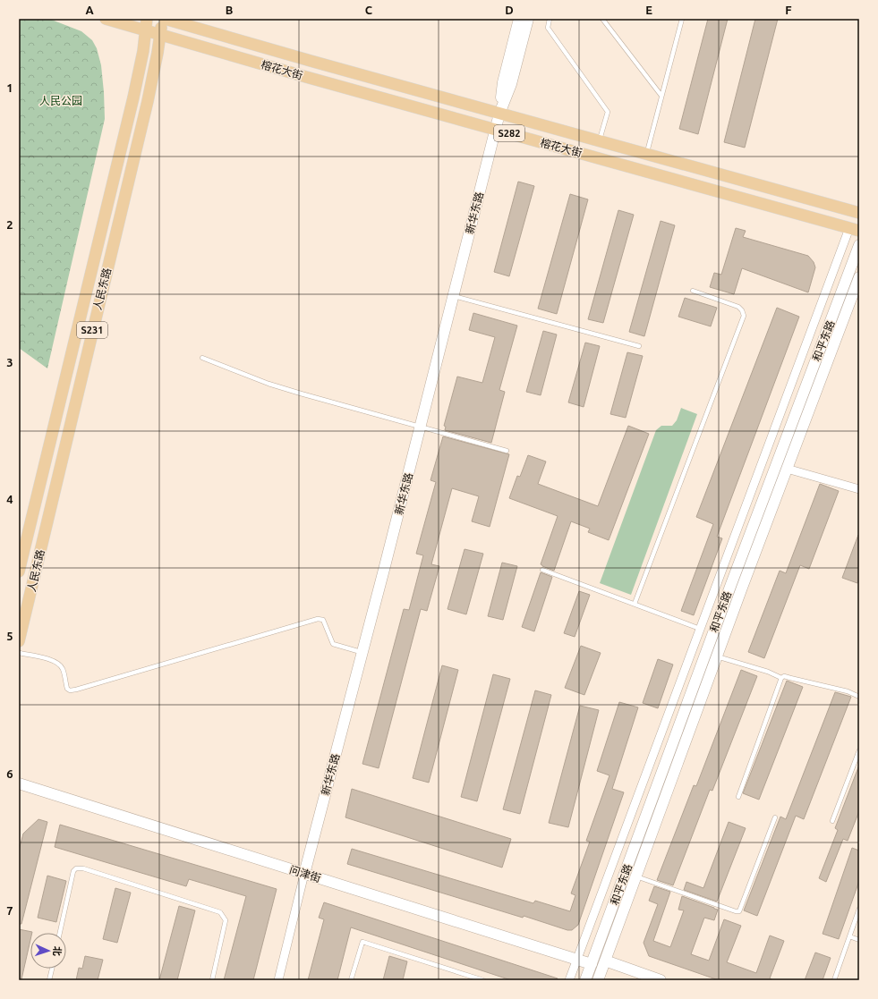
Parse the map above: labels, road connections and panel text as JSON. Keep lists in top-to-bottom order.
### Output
{
  "streets": {
    "main road": [
      "榕花大街",
      "S282",
      "人民东路",
      "S231"
    ],
    "street": ["新华东路", "和平东路", "问津街"]
  },
  "crossings": [
    ["榕花大街", "新华东路"],
    ["榕花大街", "人民东路"],
    ["新华东路", "问津街"],
    ["和平东路", "问津街"]
  ],
  "parks": ["人民公园"],
  "north": "right",
  "grid": {
    "columns": [
      "A",
      "B",
      "C",
      "D",
      "E",
      "F"
    ],
    "rows": [
      "1",
      "2",
      "3",
      "4",
      "5",
      "6",
      "7"
    ]
  }
}
